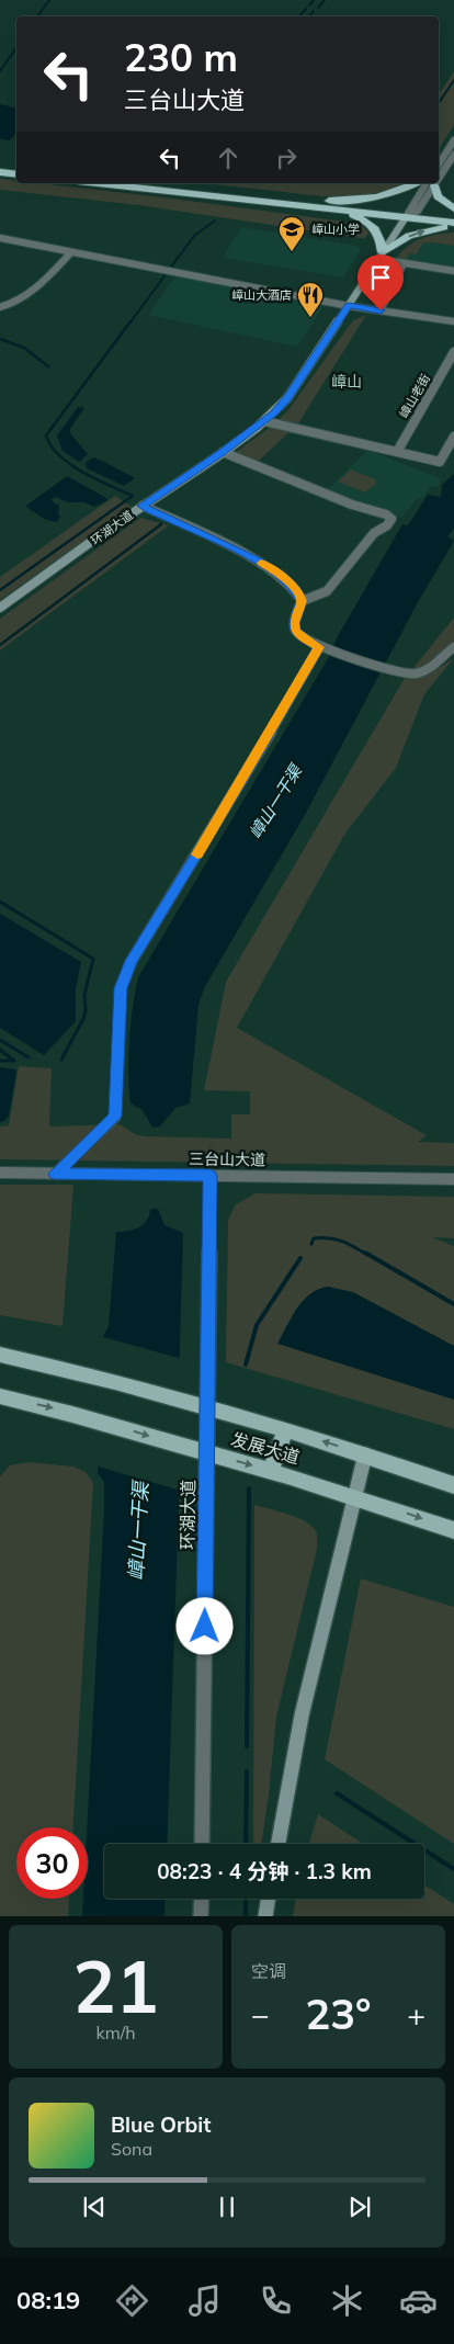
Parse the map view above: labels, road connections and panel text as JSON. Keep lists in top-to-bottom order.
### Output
{
  "streets": {
    "main road": ["环湖大道", "发展大道"],
    "street": ["嶂山老街", "三台山大道"]
  },
  "crossings": [
    ["环湖大道", "三台山大道"],
    ["环湖大道", "发展大道"]
  ],
  "districts": ["嶂山"],
  "water": ["嶂山一干渠"],
  "places": {
    "school or university": ["嶂山小学"],
    "restaurant": ["嶂山大酒店"]
  },
  "page": {
    "turn": ["230 m", "三台山大道"],
    "limit": "30",
    "trip": "08:23 · 4 分钟 · 1.3 km",
    "tile": [
      ["21", "km/h"],
      "空调"
    ],
    "heat": ["−", "23°", "+"],
    "song": ["Blue Orbit", "Sona"],
    "tabs": "08:19"
  }
}
